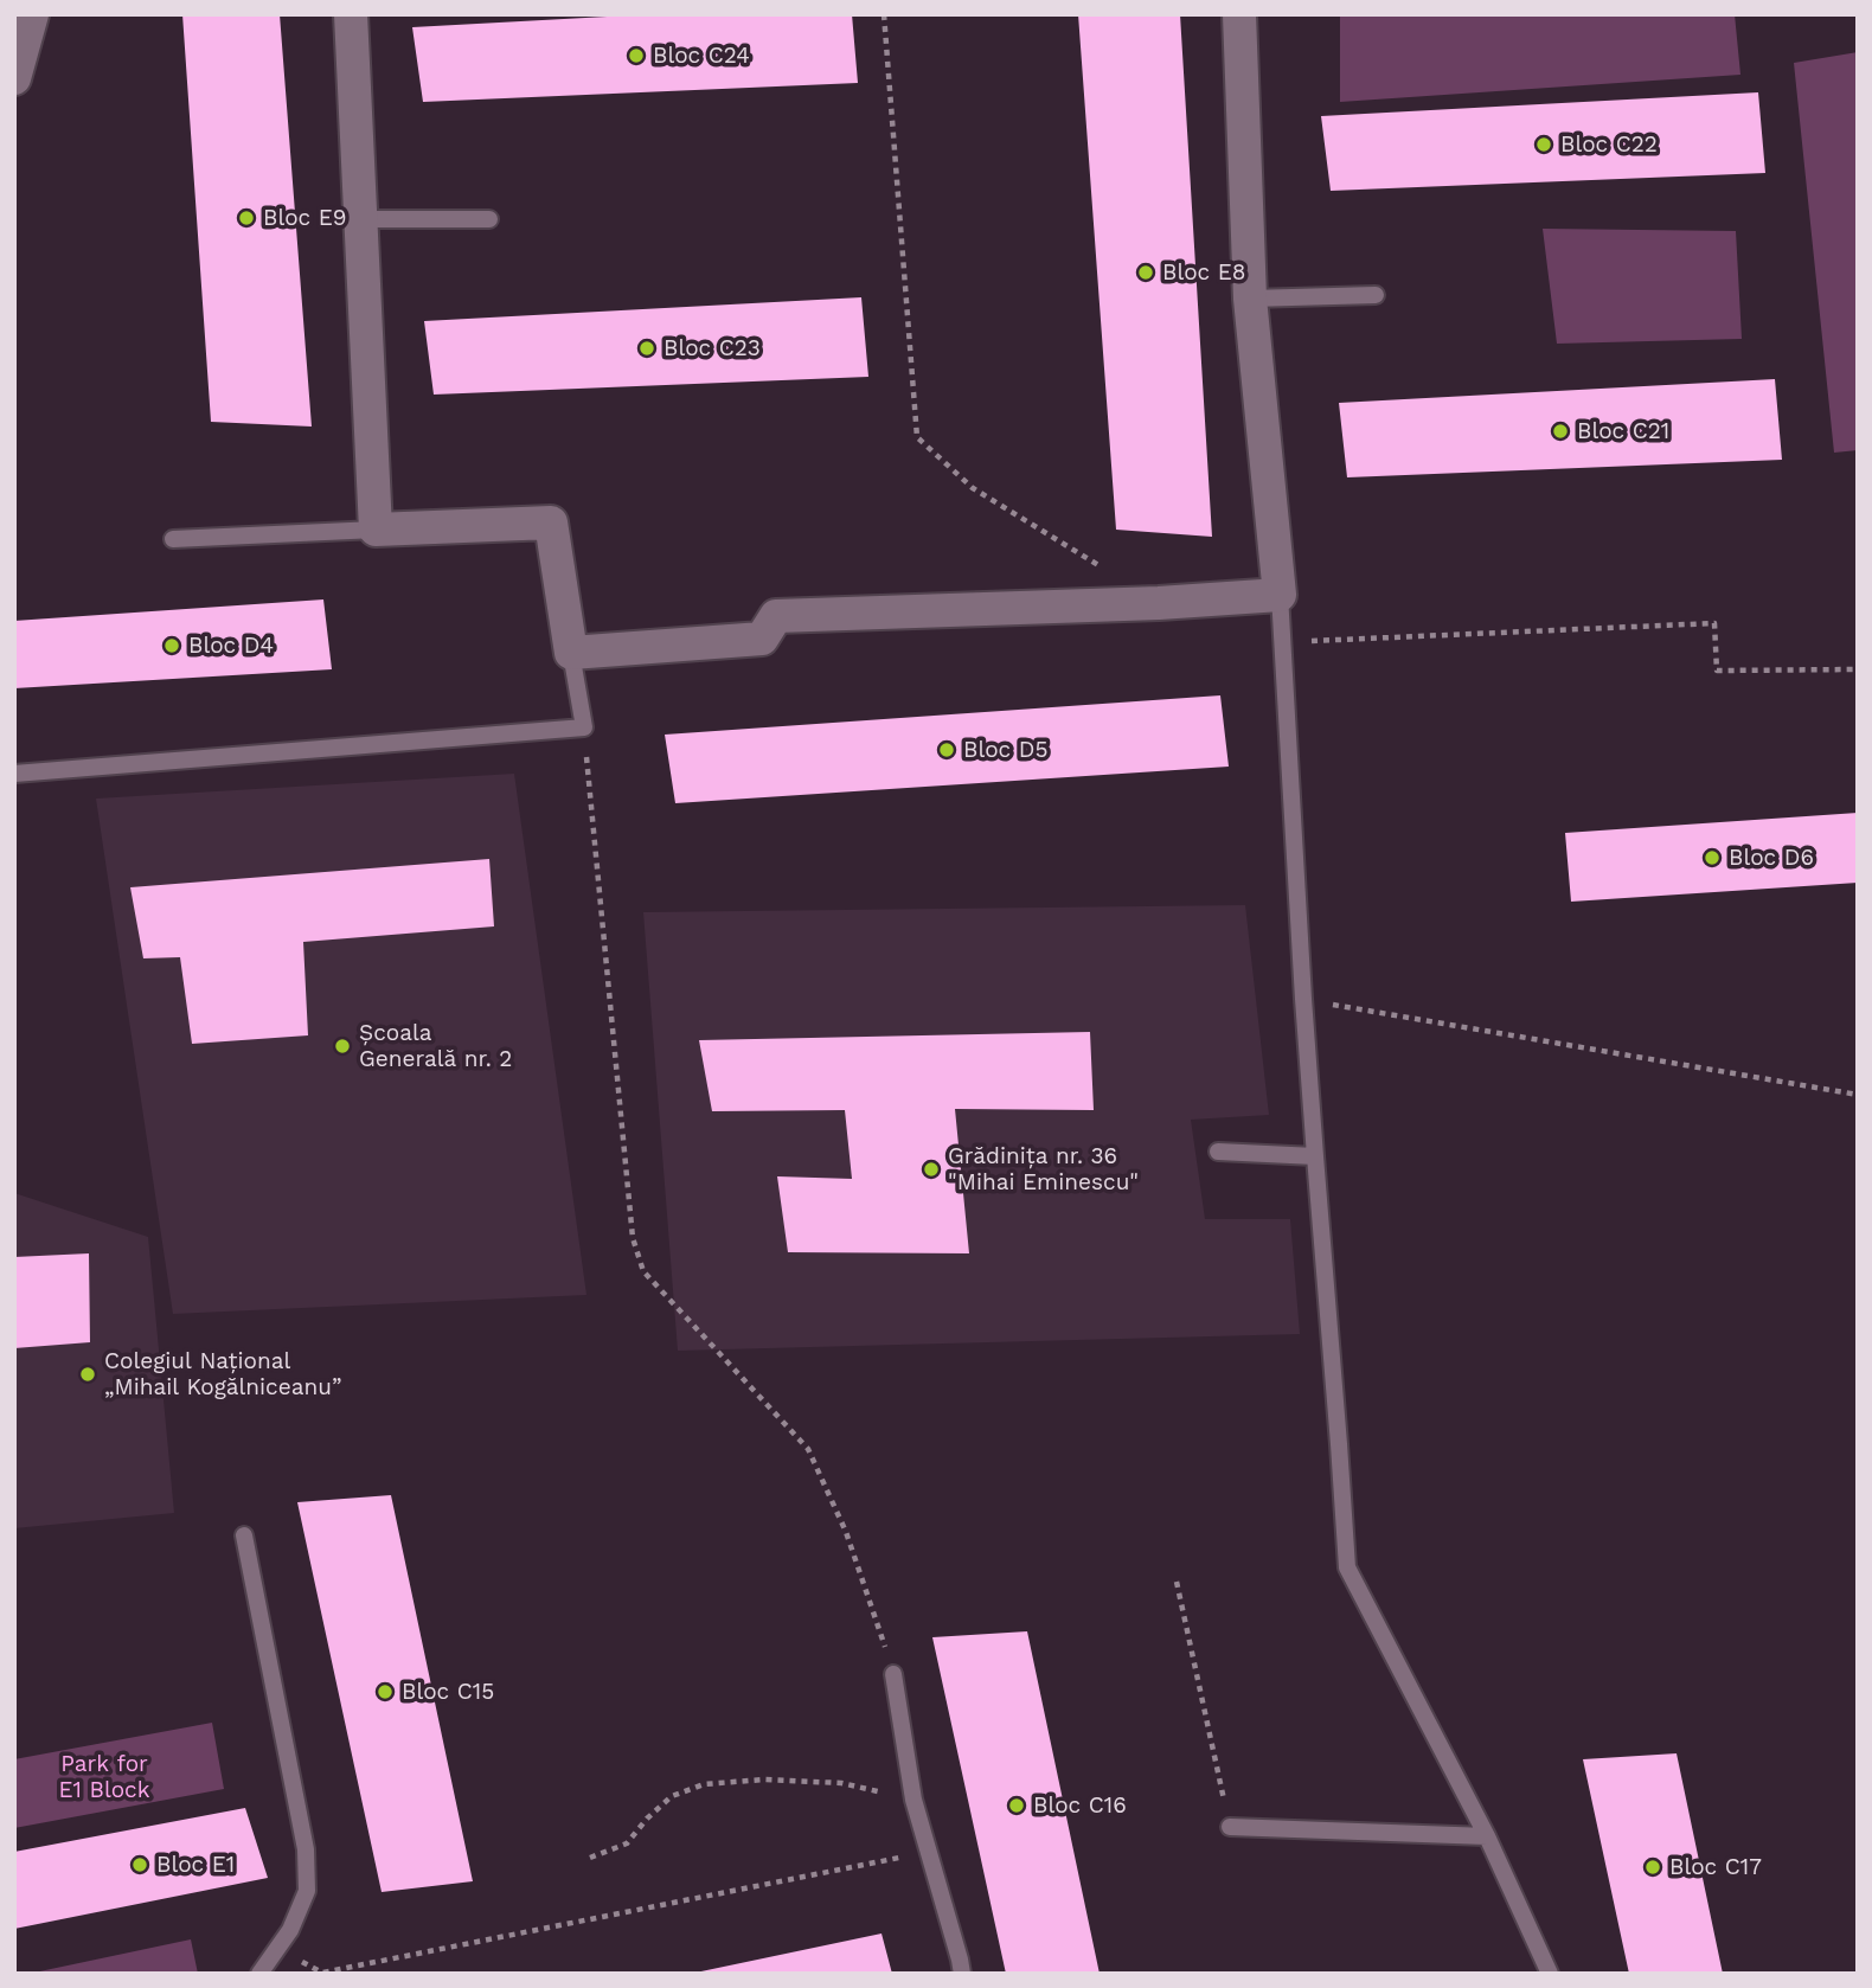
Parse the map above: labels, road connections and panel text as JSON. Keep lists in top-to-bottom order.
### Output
{
  "parks": ["Park for E1 Block"],
  "places": [
    "Bloc C24",
    "Bloc C22",
    "Bloc E9",
    "Bloc E8",
    "Bloc C23",
    "Bloc C21",
    "Bloc D4",
    "Bloc D5",
    "Bloc D6",
    "Școala Generală nr. 2",
    "Grădinița nr. 36 \"Mihai Eminescu\"",
    "Colegiul Național „Mihail Kogălniceanu”",
    "Bloc C15",
    "Bloc C16",
    "Bloc E1",
    "Bloc C17"
  ]
}
